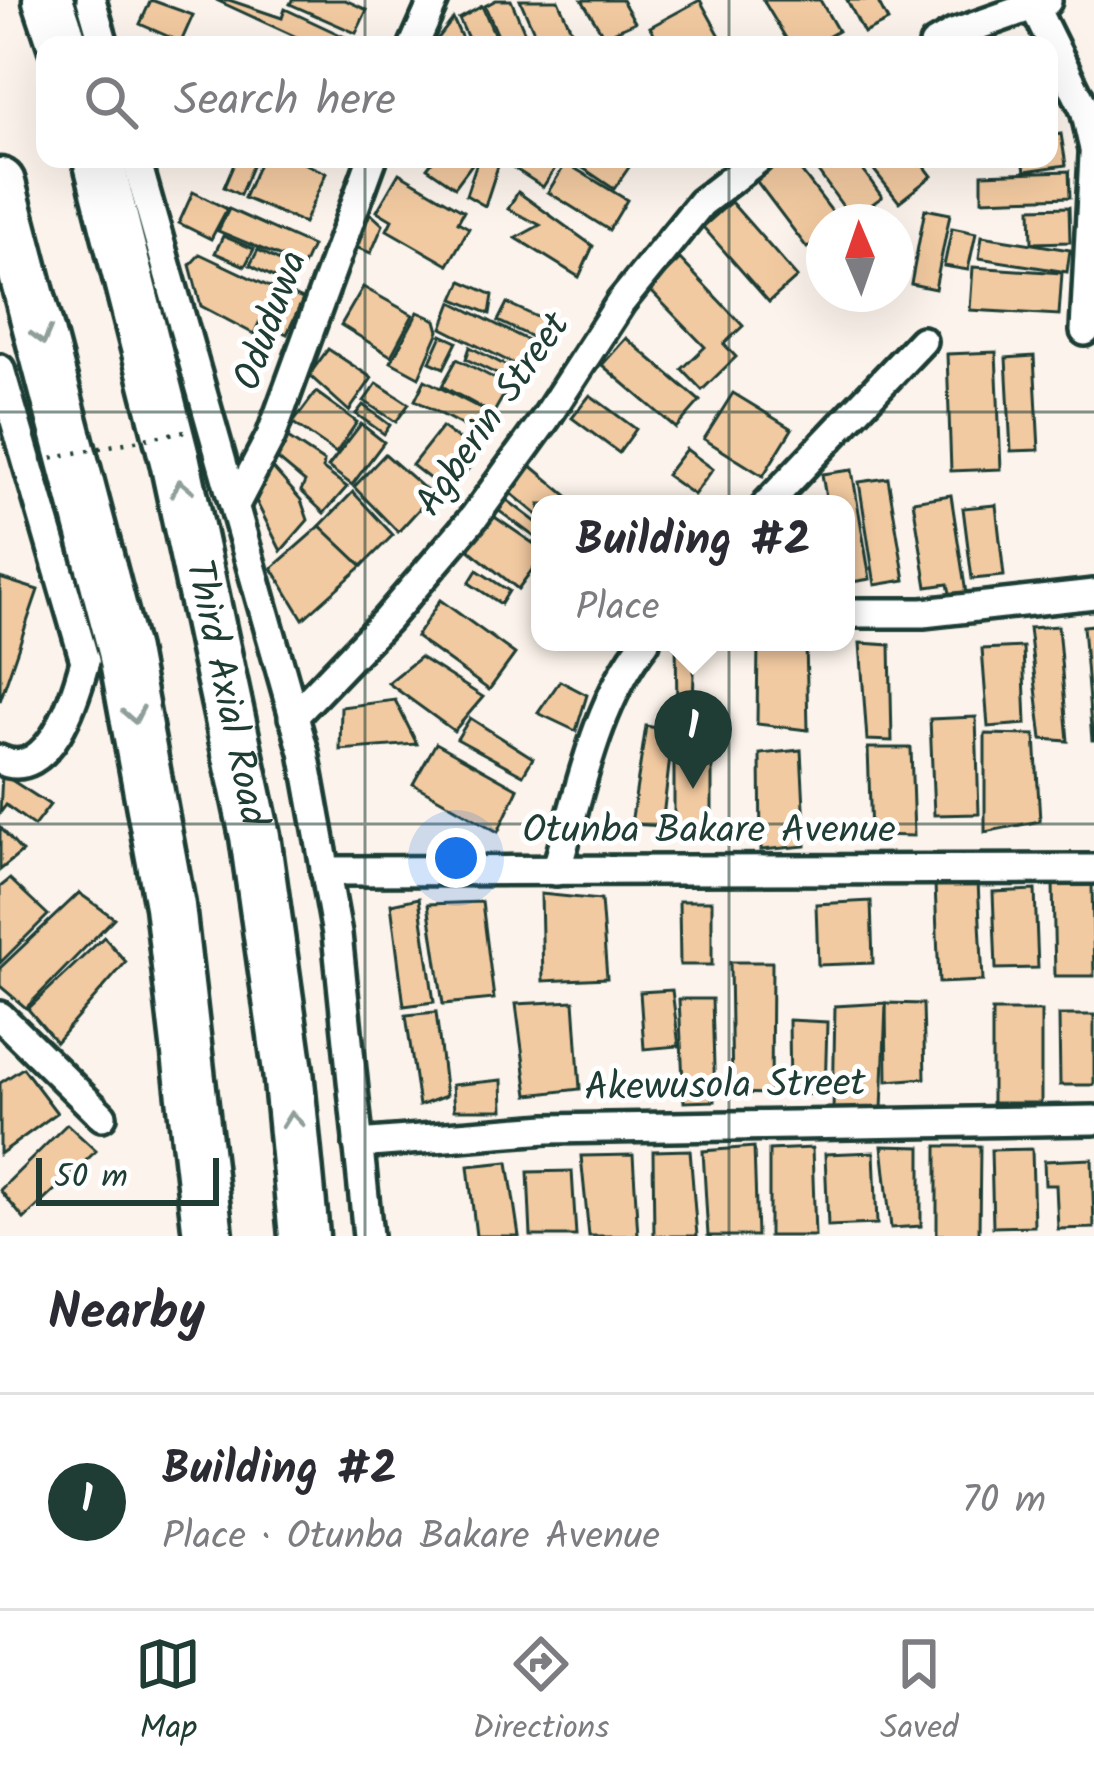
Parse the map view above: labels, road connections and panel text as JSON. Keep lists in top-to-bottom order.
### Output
{
  "streets": {
    "highway": ["Third Axial Road"],
    "street": [
      "Oduduwa",
      "Agberin Street",
      "Otunba Bakare Avenue",
      "Akewusola Street"
    ]
  },
  "scale_bar": "50 m",
  "north": "top",
  "page": {
    "search": "Search here",
    "popup": ["Building #2", "Place"],
    "pins": "1",
    "scale": "50 m",
    "heading": "Nearby",
    "list": [
      {
        "mark": "1",
        "name": "Building #2",
        "note": "Place · Otunba Bakare Avenue",
        "value": "70 m"
      }
    ],
    "nav": ["Map", "Directions", "Saved"]
  }
}
